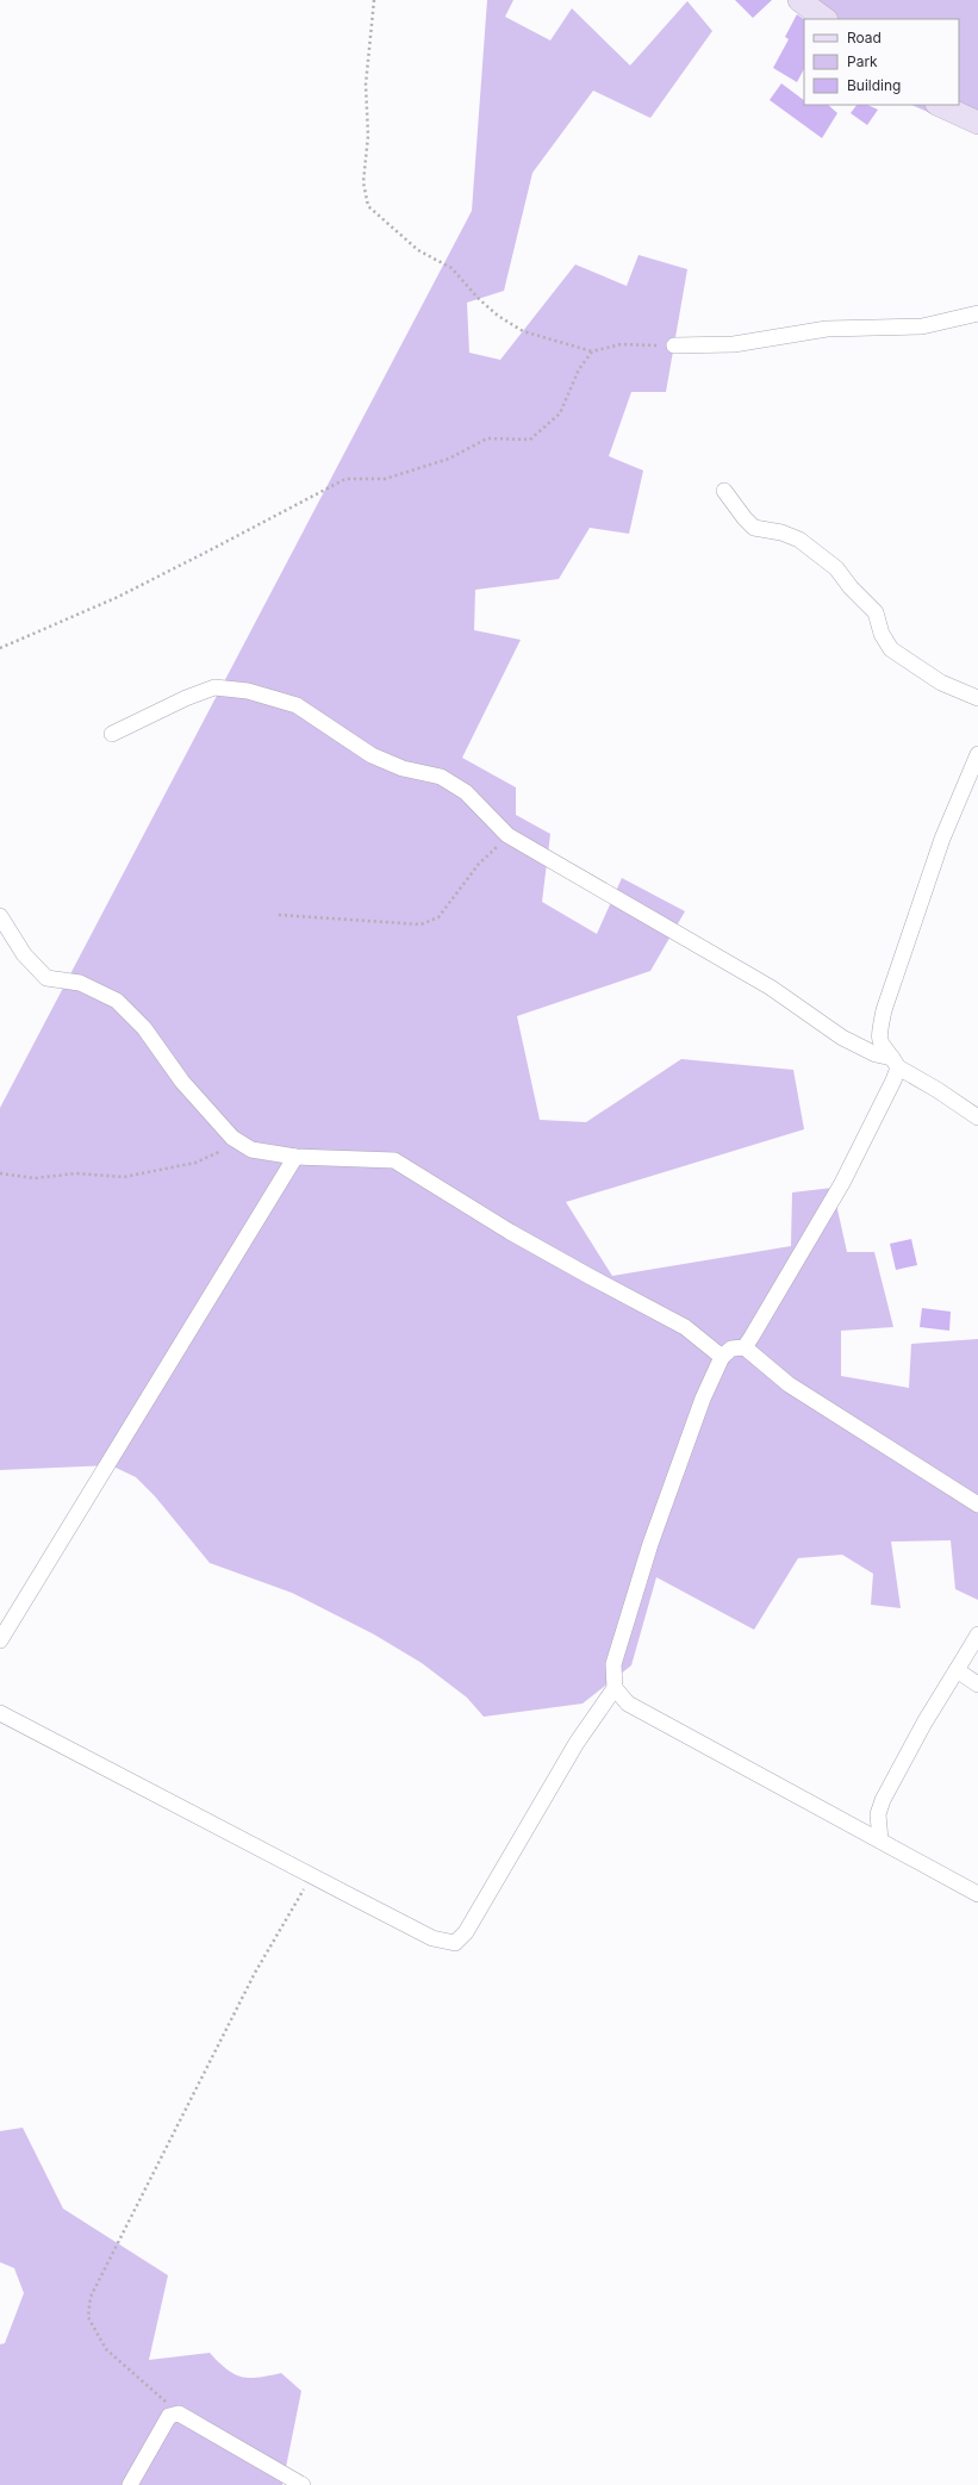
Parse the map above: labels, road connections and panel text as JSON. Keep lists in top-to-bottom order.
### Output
{
  "legend": ["Road", "Park", "Building"]
}
